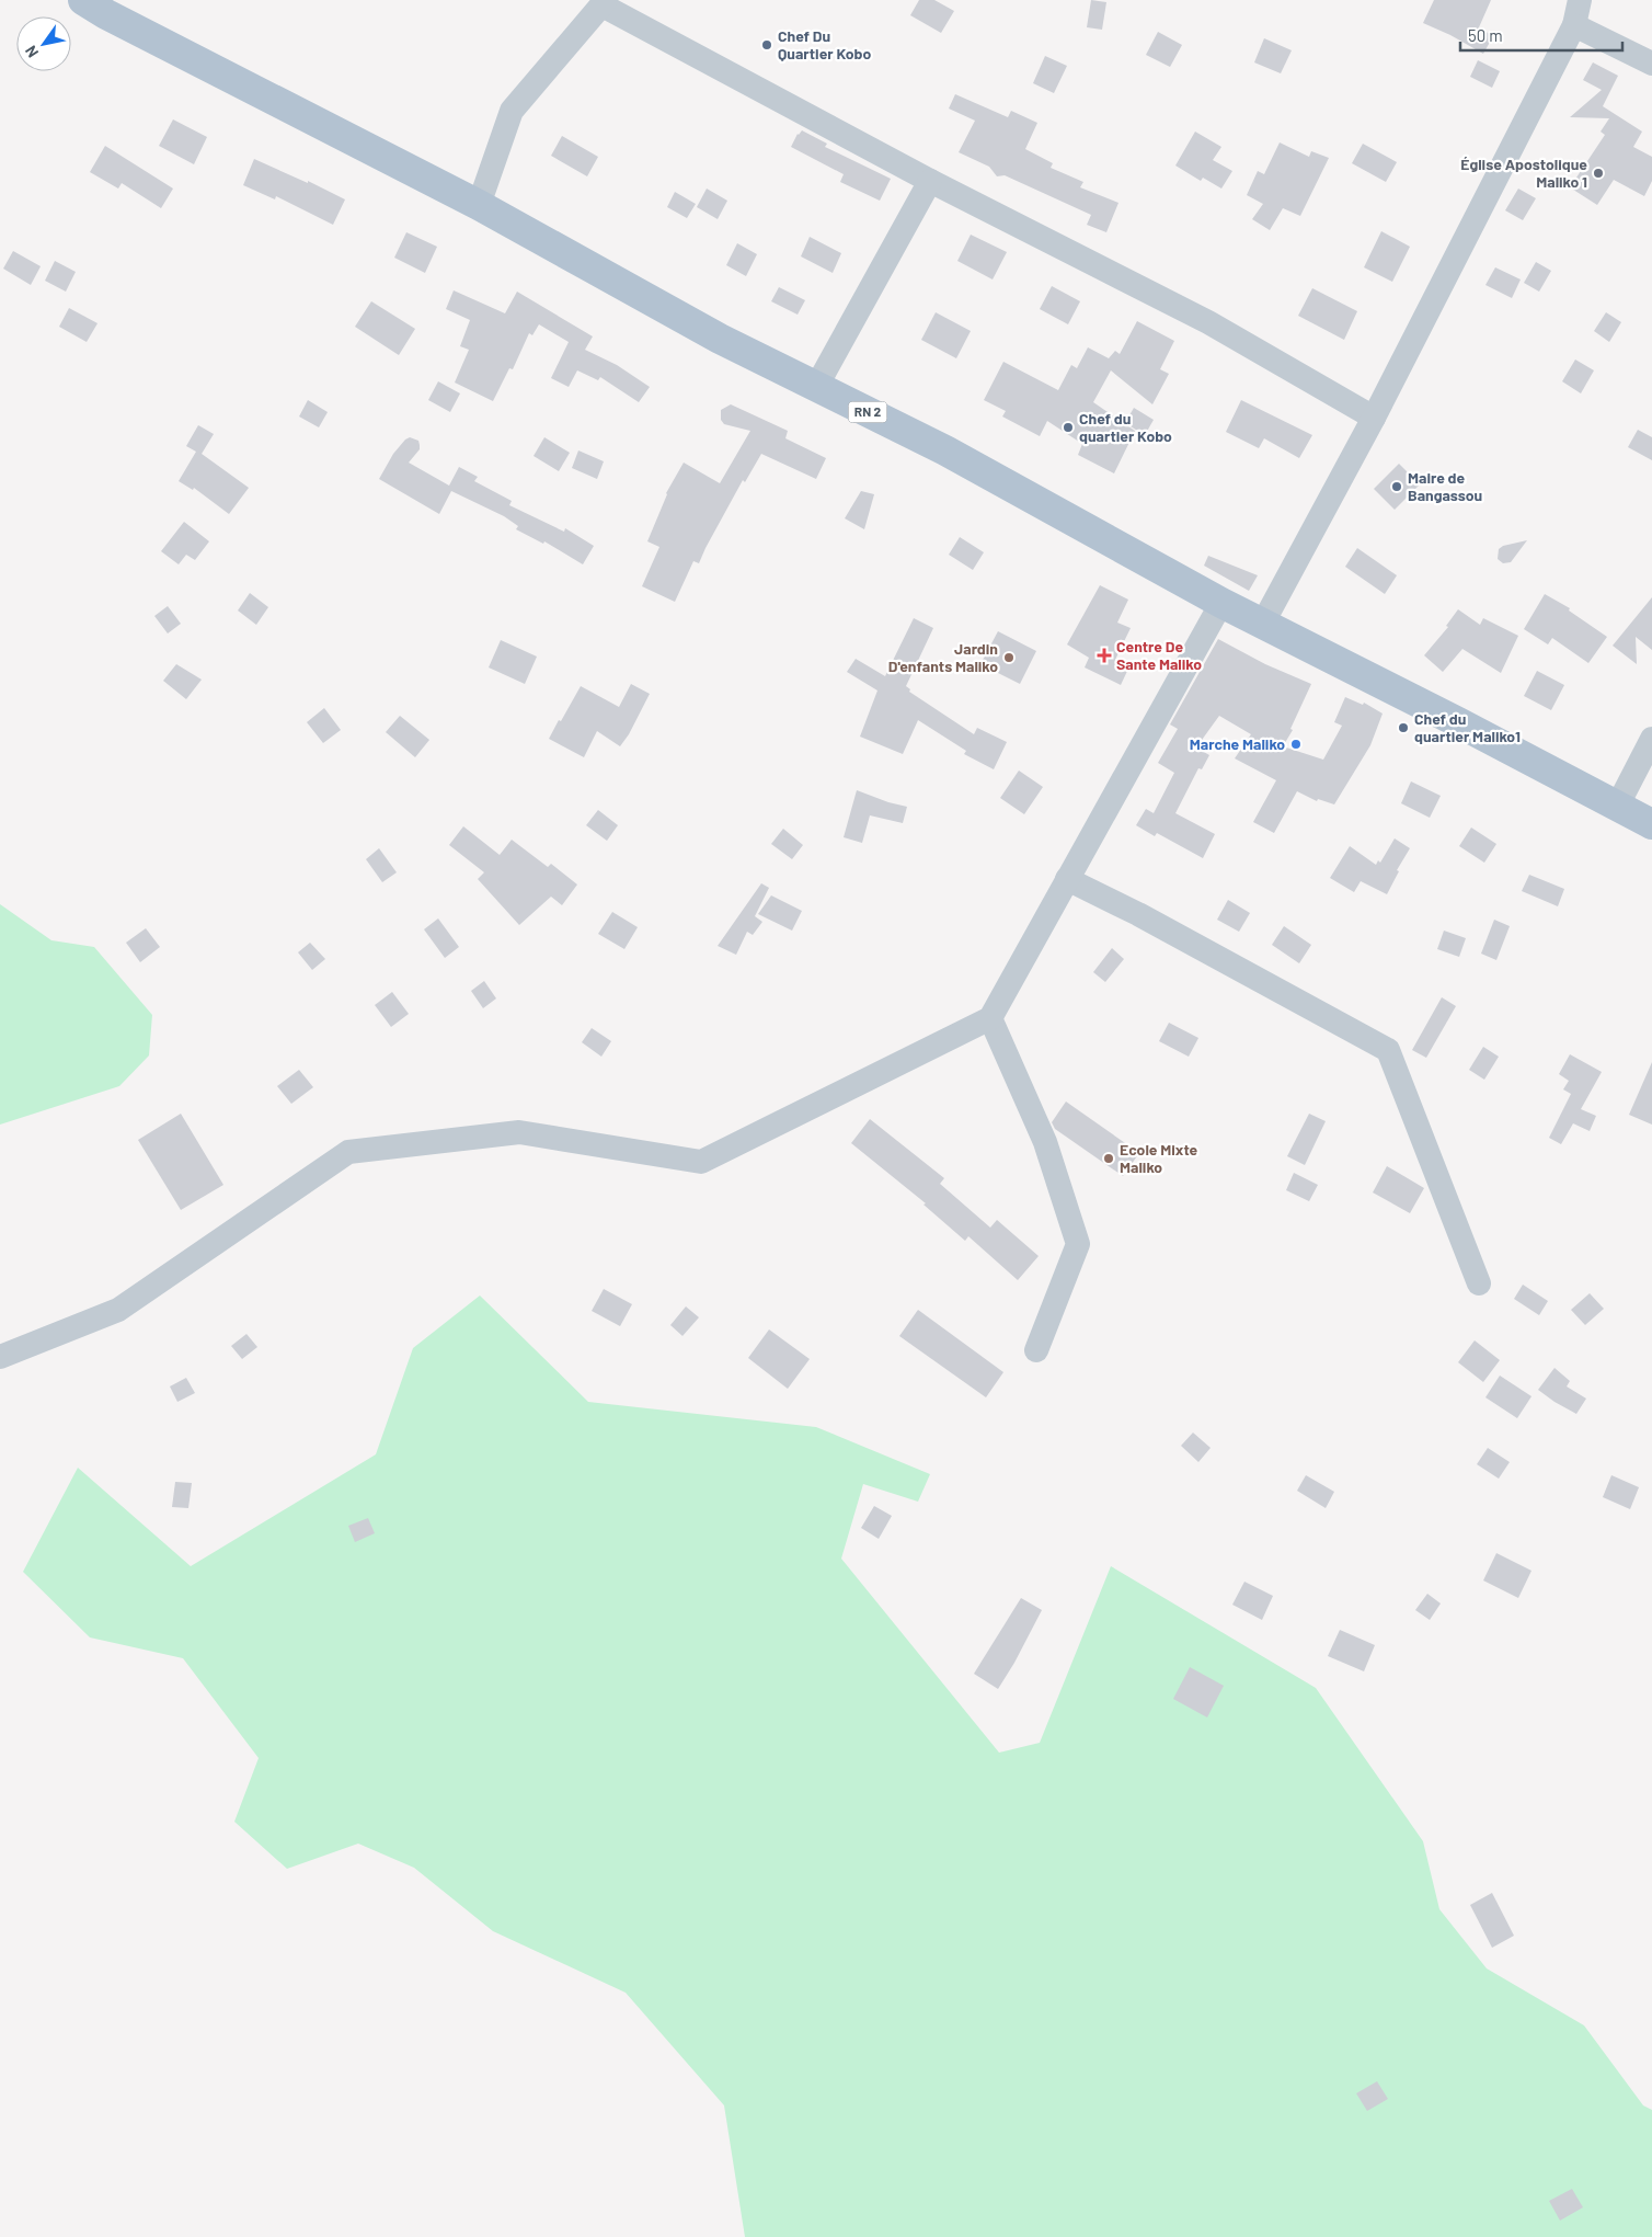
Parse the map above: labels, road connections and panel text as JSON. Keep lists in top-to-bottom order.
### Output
{
  "streets": {
    "main road": ["RN 2"]
  },
  "places": {
    "other": [
      "Chef Du Quartier Kobo",
      "Église Apostolique Maliko 1",
      "Chef du quartier Kobo",
      "Maire de Bangassou",
      "Jardin D'enfants Maliko",
      "Chef du quartier Maliko1",
      "Marche Maliko",
      "Ecole Mixte Maliko"
    ],
    "health": ["Centre De Sante Maliko"]
  },
  "scale_bar": "50 m",
  "north": "bottom left"
}
